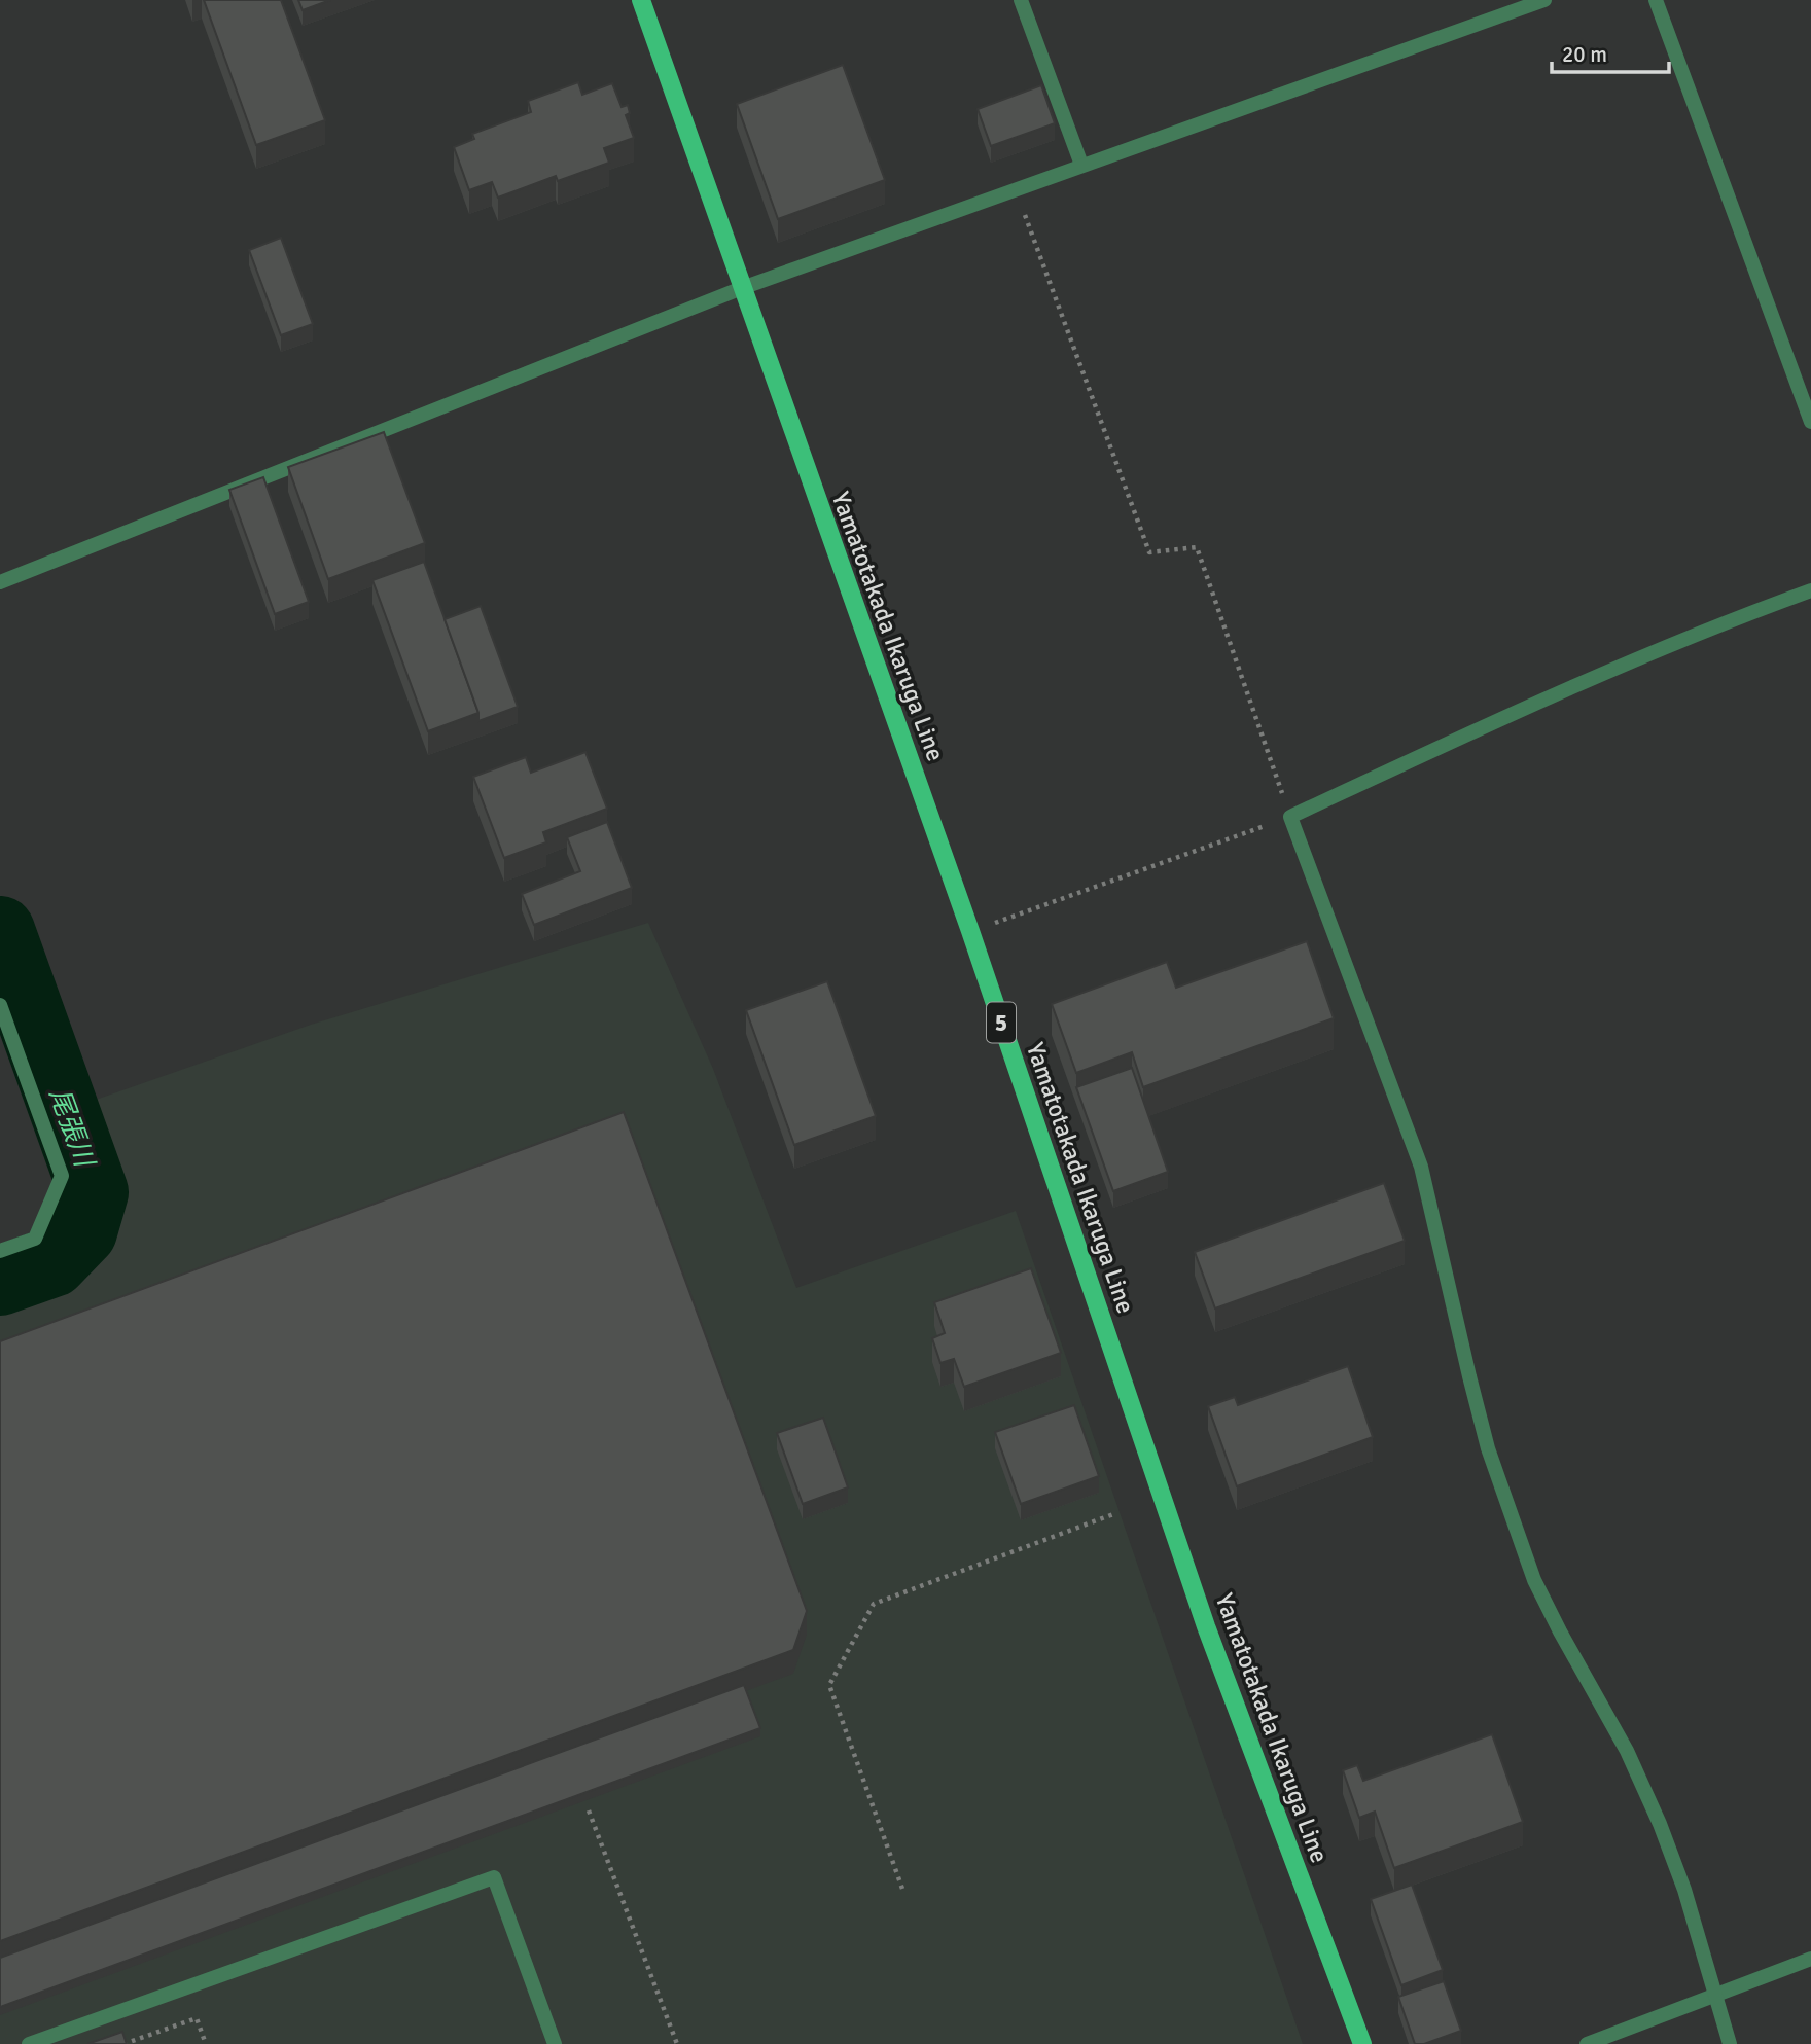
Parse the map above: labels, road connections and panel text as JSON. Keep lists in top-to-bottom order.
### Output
{
  "streets": {
    "main road": ["Yamatotakada Ikaruga Line", "5"]
  },
  "water": ["尾張川"],
  "scale_bar": "20 m"
}
